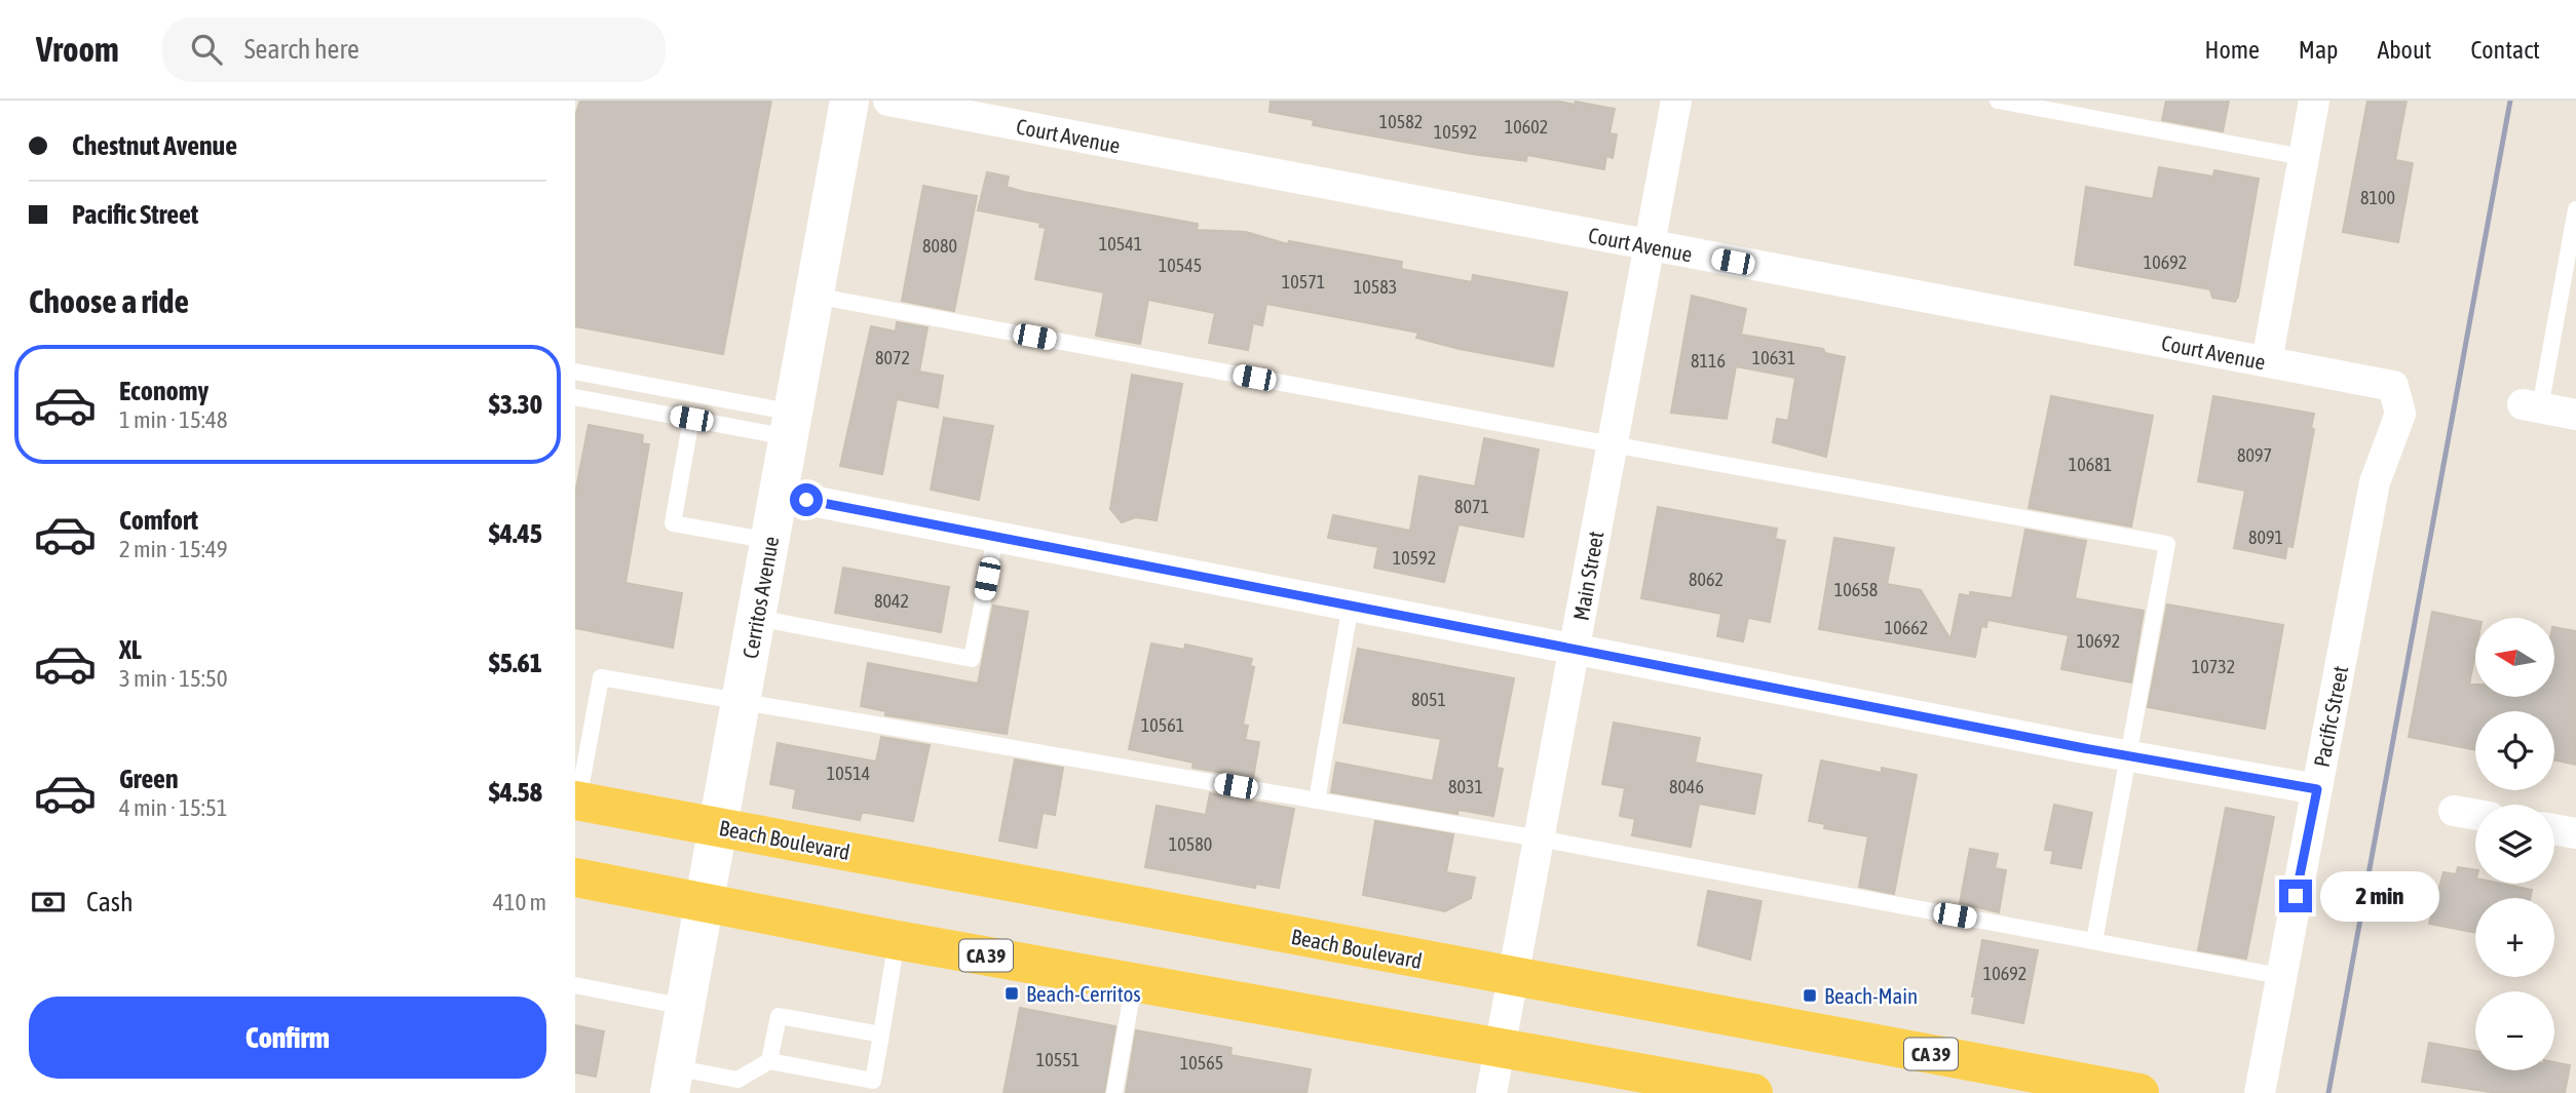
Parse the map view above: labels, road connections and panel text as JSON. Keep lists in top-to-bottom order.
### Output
{
  "streets": {
    "main road": ["Beach Boulevard", "CA 39"],
    "street": [
      "Court Avenue",
      "Main Street",
      "Cerritos Avenue",
      "Pacific Street"
    ]
  },
  "crossings": [
    ["Court Avenue", "Main Street"],
    ["Court Avenue", "Pacific Street"],
    ["Main Street", "Beach Boulevard"],
    ["Main Street", "CA 39"],
    ["Cerritos Avenue", "Beach Boulevard"],
    ["Cerritos Avenue", "CA 39"]
  ],
  "places": {
    "transit": ["Beach-Cerritos", "Beach-Main"]
  },
  "house_numbers": [
    "10582",
    "10602",
    "10592",
    "8100",
    "10541",
    "8080",
    "10692",
    "10545",
    "10571",
    "10583",
    "8072",
    "10631",
    "8116",
    "8097",
    "10681",
    "8071",
    "8091",
    "10592",
    "8062",
    "10658",
    "8042",
    "10662",
    "10692",
    "10732",
    "8051",
    "10561",
    "10514",
    "8031",
    "8046",
    "10580",
    "10692",
    "10551",
    "10565"
  ],
  "north": "left",
  "page": {
    "header": "Vroom",
    "search": "Search here",
    "nav": [
      "Home",
      "Map",
      "About",
      "Contact"
    ],
    "banner": ["Chestnut Avenue", "Pacific Street"],
    "heading": "Choose a ride",
    "list": [
      {
        "name": "Economy",
        "note": "1 min · 15:48",
        "value": "$3.30"
      },
      {
        "name": "Comfort",
        "note": "2 min · 15:49",
        "value": "$4.45"
      },
      {
        "name": "XL",
        "note": "3 min · 15:50",
        "value": "$5.61"
      },
      {
        "name": "Green",
        "note": "4 min · 15:51",
        "value": "$4.58"
      }
    ],
    "map_buttons": ["+", "−"],
    "pay": ["Cash", "410 m"],
    "bubble": "2 min",
    "buttons": "Confirm"
  }
}
